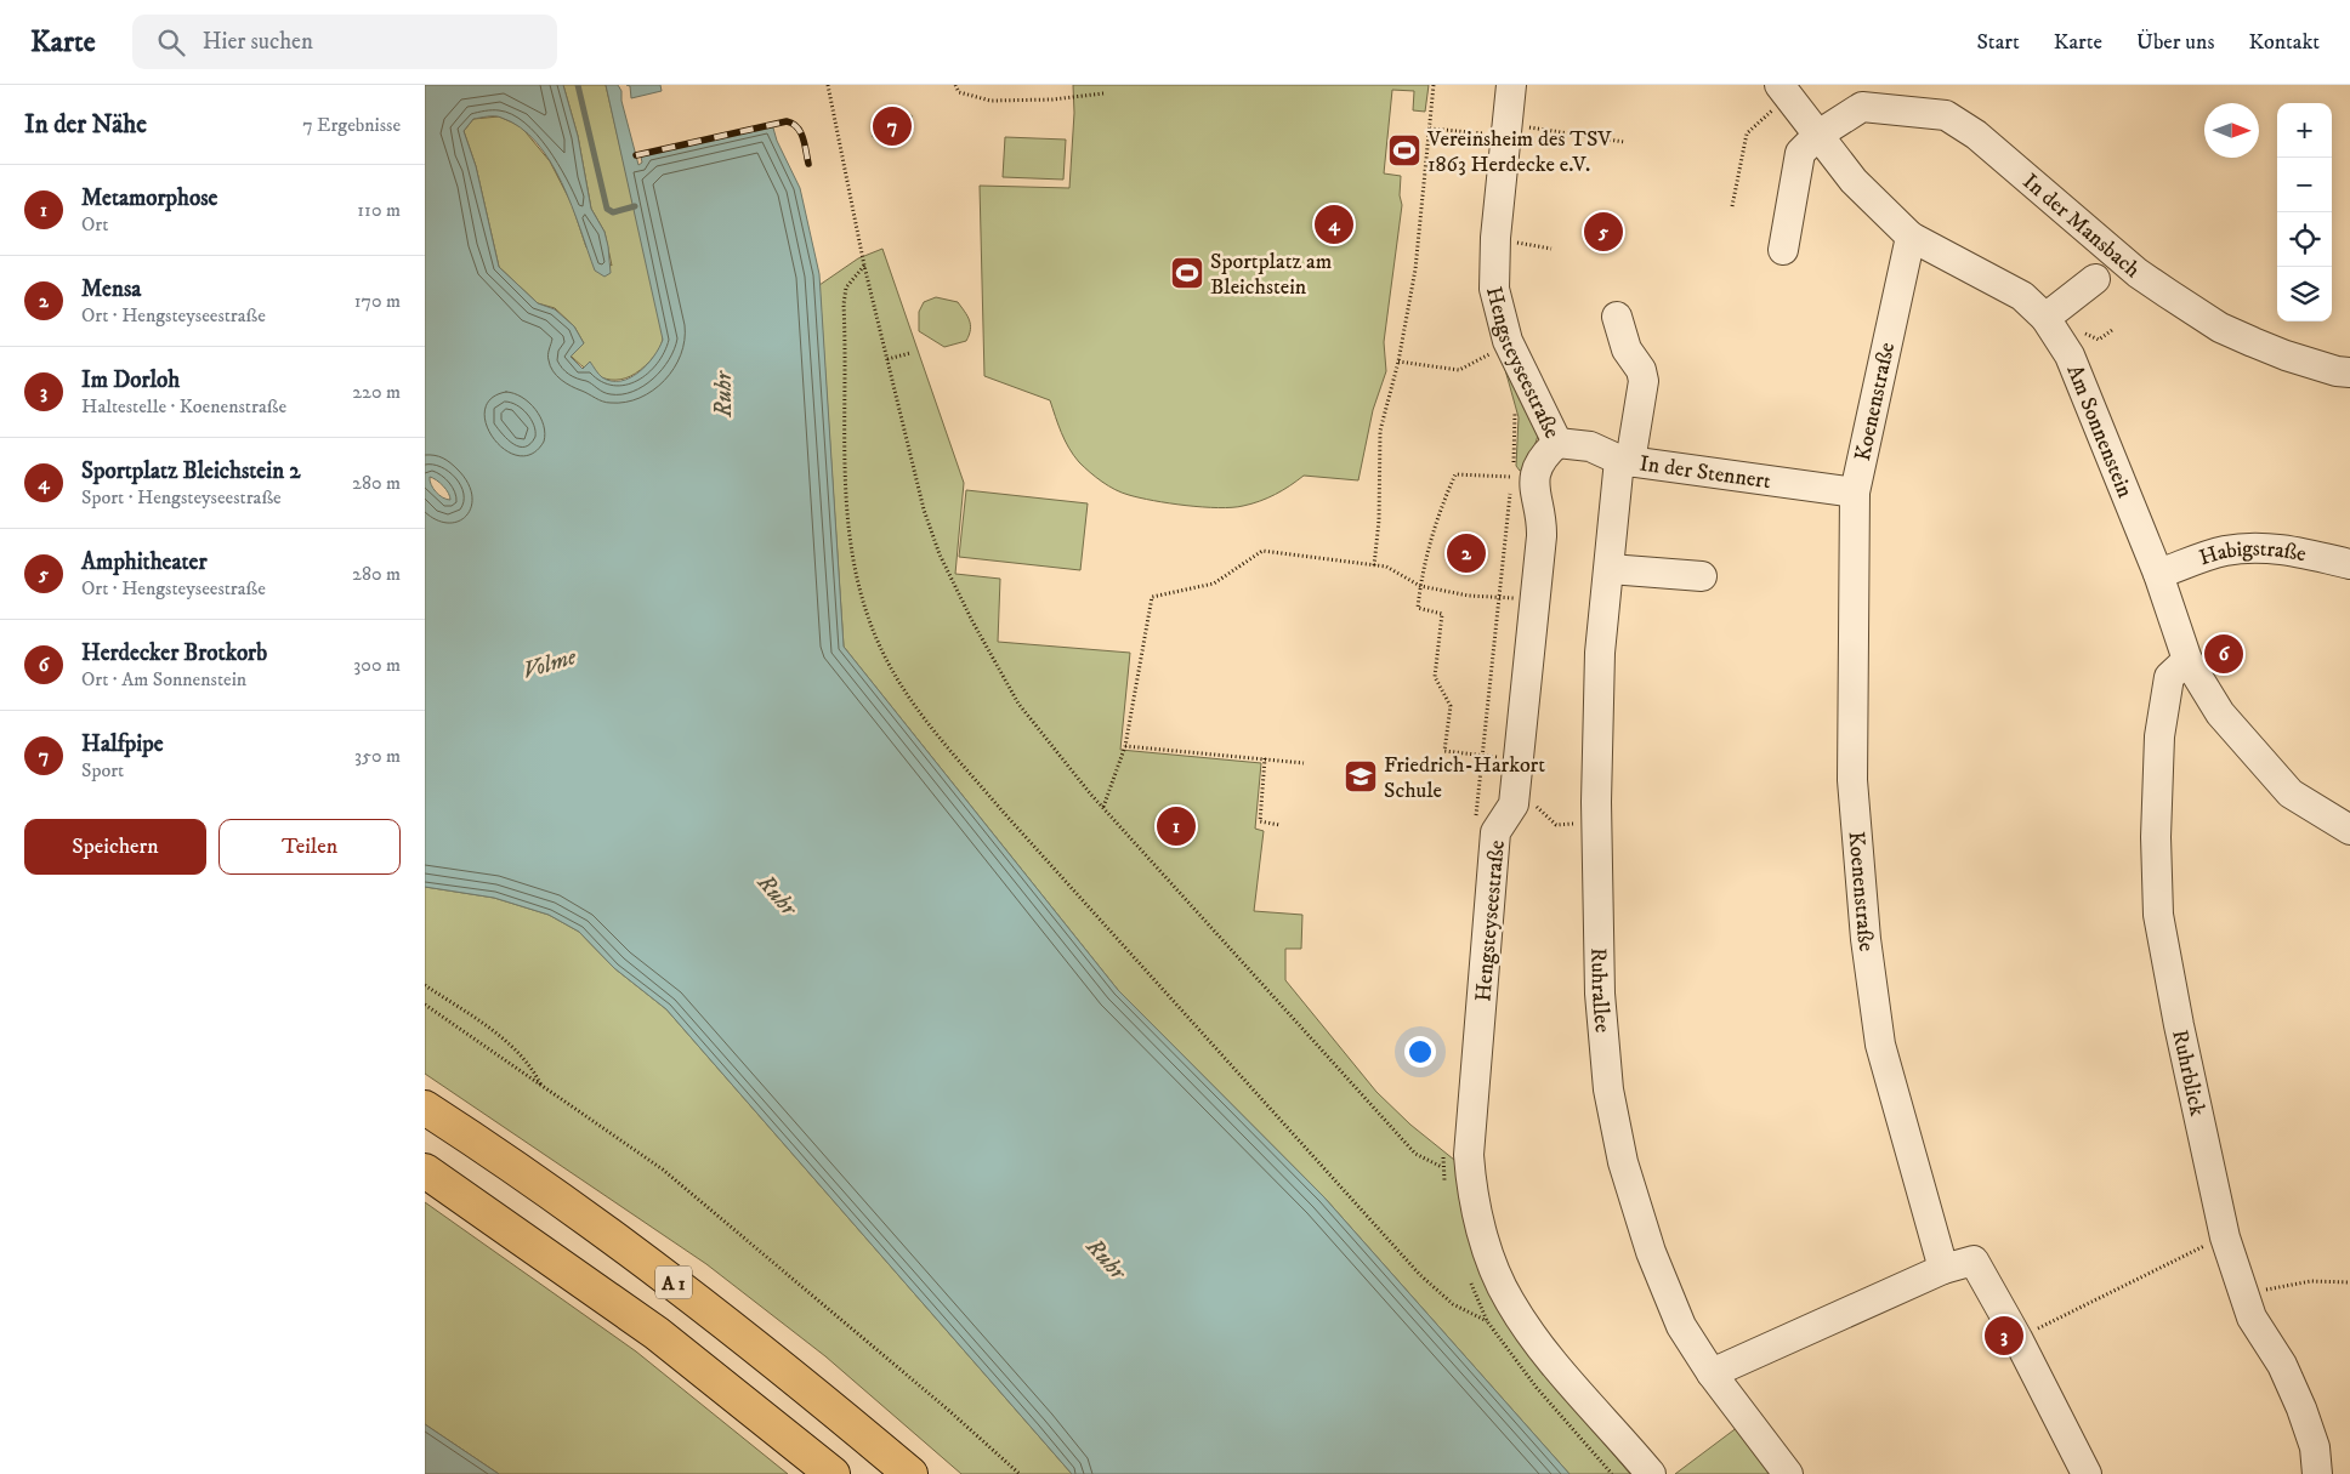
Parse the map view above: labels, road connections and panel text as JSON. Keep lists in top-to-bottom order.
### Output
{
  "streets": {
    "highway": ["A 1"],
    "street": [
      "In der Mansbach",
      "Hengsteyseestraße",
      "Koenenstraße",
      "Am Sonnenstein",
      "In der Stennert",
      "Habigstraße",
      "Ruhrallee",
      "Ruhrblick"
    ]
  },
  "crossings": [
    ["In der Mansbach", "Am Sonnenstein"],
    ["Hengsteyseestraße", "In der Stennert"],
    ["Koenenstraße", "Am Sonnenstein"],
    ["Koenenstraße", "In der Stennert"],
    ["Am Sonnenstein", "Habigstraße"],
    ["Am Sonnenstein", "Ruhrblick"],
    ["In der Stennert", "Ruhrallee"]
  ],
  "water": ["Ruhr", "Volme"],
  "places": {
    "sports": ["Vereinsheim des TSV 1863 Herdecke e.V.", "Sportplatz am Bleichstein"],
    "school or university": ["Friedrich-Harkort Schule"]
  },
  "north": "right",
  "page": {
    "header": "Karte",
    "search": "Hier suchen",
    "nav": [
      "Start",
      "Karte",
      "Über uns",
      "Kontakt"
    ],
    "heading": ["In der Nähe", "7 Ergebnisse"],
    "map_buttons": ["+", "−"],
    "pins": [
      "7",
      "4",
      "5",
      "2",
      "6",
      "1",
      "3"
    ],
    "list": [
      {
        "mark": "1",
        "name": "Metamorphose",
        "note": "Ort",
        "value": "110 m"
      },
      {
        "mark": "2",
        "name": "Mensa",
        "note": "Ort · Hengsteyseestraße",
        "value": "170 m"
      },
      {
        "mark": "3",
        "name": "Im Dorloh",
        "note": "Haltestelle · Koenenstraße",
        "value": "220 m"
      },
      {
        "mark": "4",
        "name": "Sportplatz Bleichstein 2",
        "note": "Sport · Hengsteyseestraße",
        "value": "280 m"
      },
      {
        "mark": "5",
        "name": "Amphitheater",
        "note": "Ort · Hengsteyseestraße",
        "value": "280 m"
      },
      {
        "mark": "6",
        "name": "Herdecker Brotkorb",
        "note": "Ort · Am Sonnenstein",
        "value": "300 m"
      },
      {
        "mark": "7",
        "name": "Halfpipe",
        "note": "Sport",
        "value": "350 m"
      }
    ],
    "buttons": ["Speichern", "Teilen"]
  }
}
